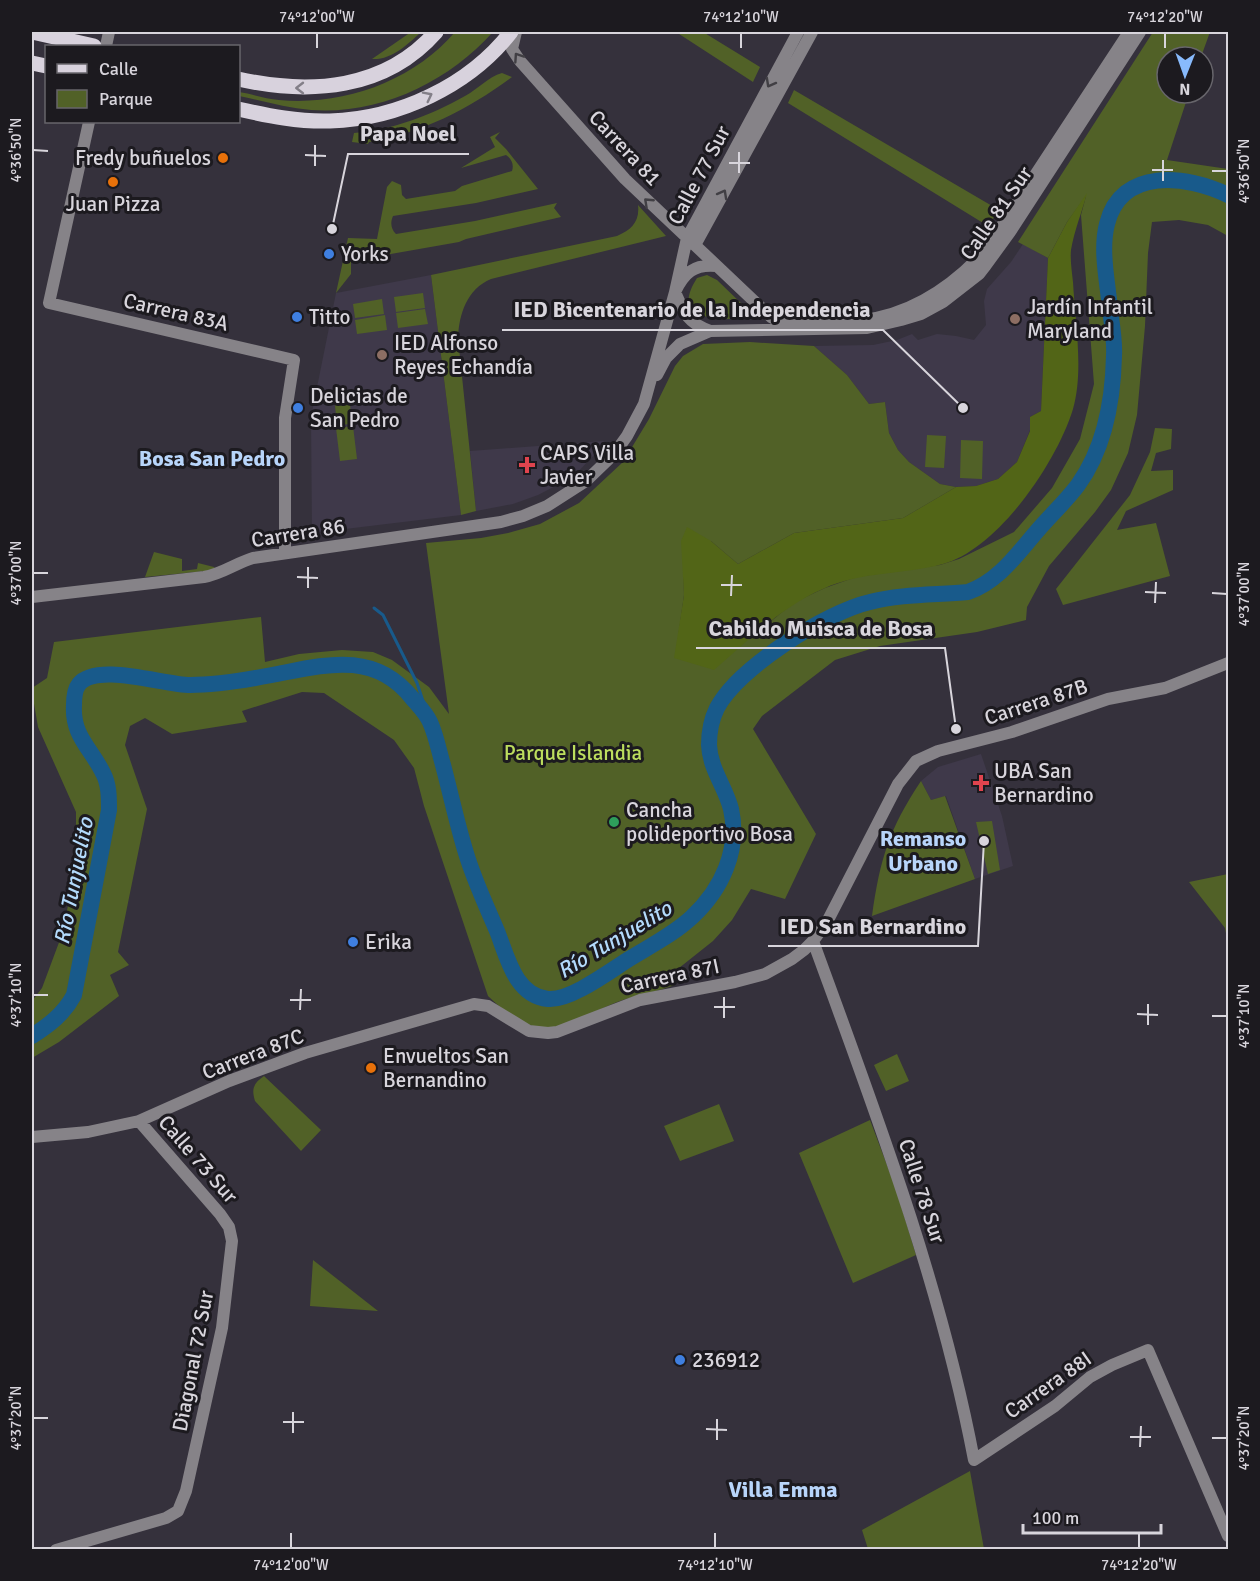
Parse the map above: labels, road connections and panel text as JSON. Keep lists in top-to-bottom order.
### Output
{
  "streets": {
    "street": [
      "Carrera 81",
      "Calle 77 Sur",
      "Calle 81 Sur",
      "Carrera 83A",
      "Carrera 86",
      "Carrera 87B",
      "Carrera 87I",
      "Carrera 87C",
      "Calle 73 Sur",
      "Calle 78 Sur",
      "Diagonal 72 Sur",
      "Carrera 88I"
    ]
  },
  "crossings": [
    ["Carrera 81", "Calle 77 Sur"],
    ["Carrera 81", "Calle 81 Sur"],
    ["Calle 77 Sur", "Calle 81 Sur"],
    ["Calle 77 Sur", "Carrera 86"],
    ["Carrera 83A", "Carrera 86"],
    ["Carrera 87B", "Carrera 87I"],
    ["Carrera 87B", "Calle 78 Sur"],
    ["Carrera 87I", "Carrera 87C"],
    ["Carrera 87I", "Calle 78 Sur"],
    ["Carrera 87C", "Calle 73 Sur"],
    ["Calle 73 Sur", "Diagonal 72 Sur"],
    ["Calle 78 Sur", "Carrera 88I"]
  ],
  "one_way": ["Carrera 81"],
  "districts": ["Bosa San Pedro", "Remanso Urbano", "Villa Emma"],
  "water": ["Río Tunjuelito"],
  "parks": ["Parque Islandia"],
  "places": {
    "other": [
      "Fredy buñuelos",
      "Juan Pizza",
      "Papa Noel",
      "Yorks",
      "Titto",
      "Jardín Infantil Maryland",
      "IED Alfonso Reyes Echandía",
      "Delicias de San Pedro",
      "IED Bicentenario de la Independencia",
      "Cabildo Muisca de Bosa",
      "Cancha polideportivo Bosa",
      "IED San Bernardino",
      "Erika",
      "Envueltos San Bernandino",
      "236912"
    ],
    "health": ["CAPS Villa Javier", "UBA San Bernardino"]
  },
  "legend": ["Calle", "Parque"],
  "scale_bar": "100 m",
  "north": "bottom",
  "coordinates": [
    "74°12'00\"W",
    "74°12'10\"W",
    "74°12'20\"W",
    "4°36'50\"N",
    "4°37'00\"N",
    "4°37'10\"N",
    "4°37'20\"N"
  ]
}
